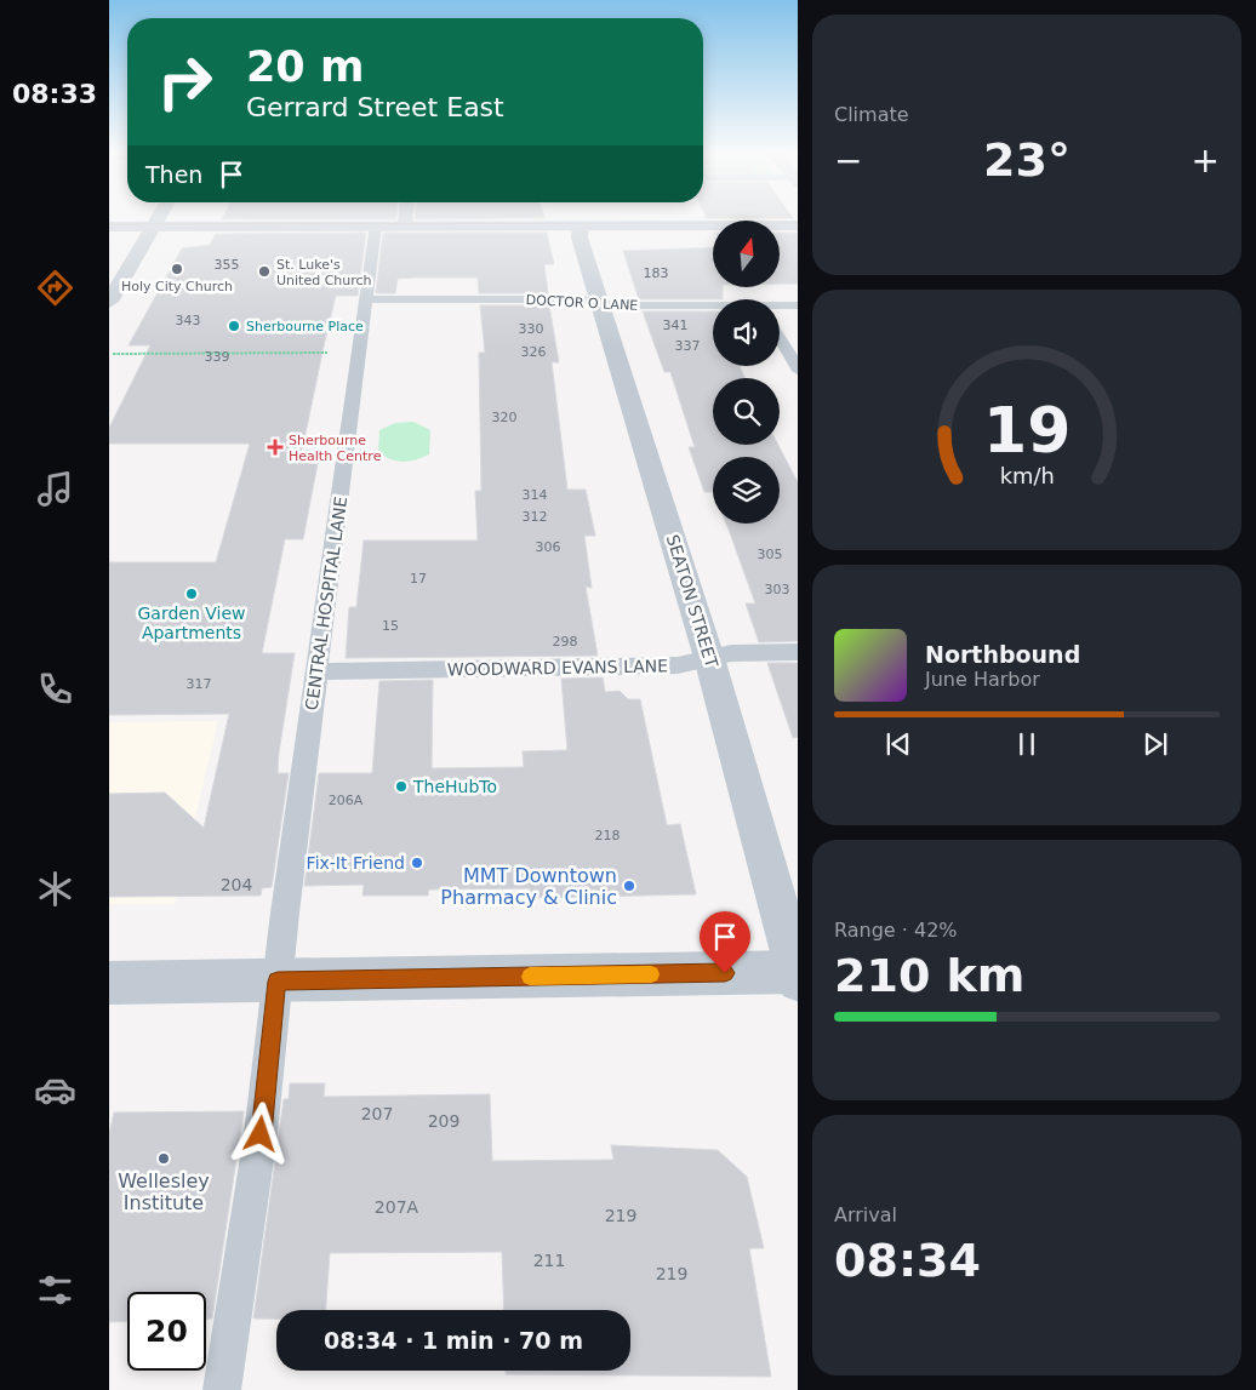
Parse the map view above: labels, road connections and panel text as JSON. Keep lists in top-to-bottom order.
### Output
{
  "streets": {
    "street": ["SEATON STREET"],
    "lane": ["DOCTOR O LANE", "CENTRAL HOSPITAL LANE", "WOODWARD EVANS LANE"]
  },
  "crossings": [
    ["DOCTOR O LANE", "SEATON STREET"],
    ["DOCTOR O LANE", "CENTRAL HOSPITAL LANE"],
    ["SEATON STREET", "WOODWARD EVANS LANE"],
    ["CENTRAL HOSPITAL LANE", "WOODWARD EVANS LANE"]
  ],
  "places": {
    "other": [
      "Holy City Church",
      "St. Luke's United Church",
      "Sherbourne Place",
      "Garden View Apartments",
      "TheHubTo",
      "Fix-It Friend",
      "MMT Downtown Pharmacy & Clinic",
      "Wellesley Institute"
    ],
    "health": ["Sherbourne Health Centre"]
  },
  "house_numbers": [
    "355",
    "183",
    "343",
    "341",
    "330",
    "337",
    "326",
    "339",
    "320",
    "314",
    "312",
    "306",
    "305",
    "17",
    "303",
    "15",
    "298",
    "317",
    "206A",
    "218",
    "204",
    "207",
    "209",
    "207A",
    "219",
    "211",
    "219"
  ],
  "north": "top",
  "page": {
    "tabs": "08:33",
    "tile": [
      "Climate",
      ["Range · 42%", "210 km"],
      ["Arrival", "08:34"]
    ],
    "turn": ["20 m", "Gerrard Street East"],
    "heat": ["−", "23°", "+"],
    "then": "Then",
    "song": ["Northbound", "June Harbor"],
    "limit": "20",
    "trip": "08:34 · 1 min · 70 m",
    "gauge": ["19", "km/h"]
  }
}
